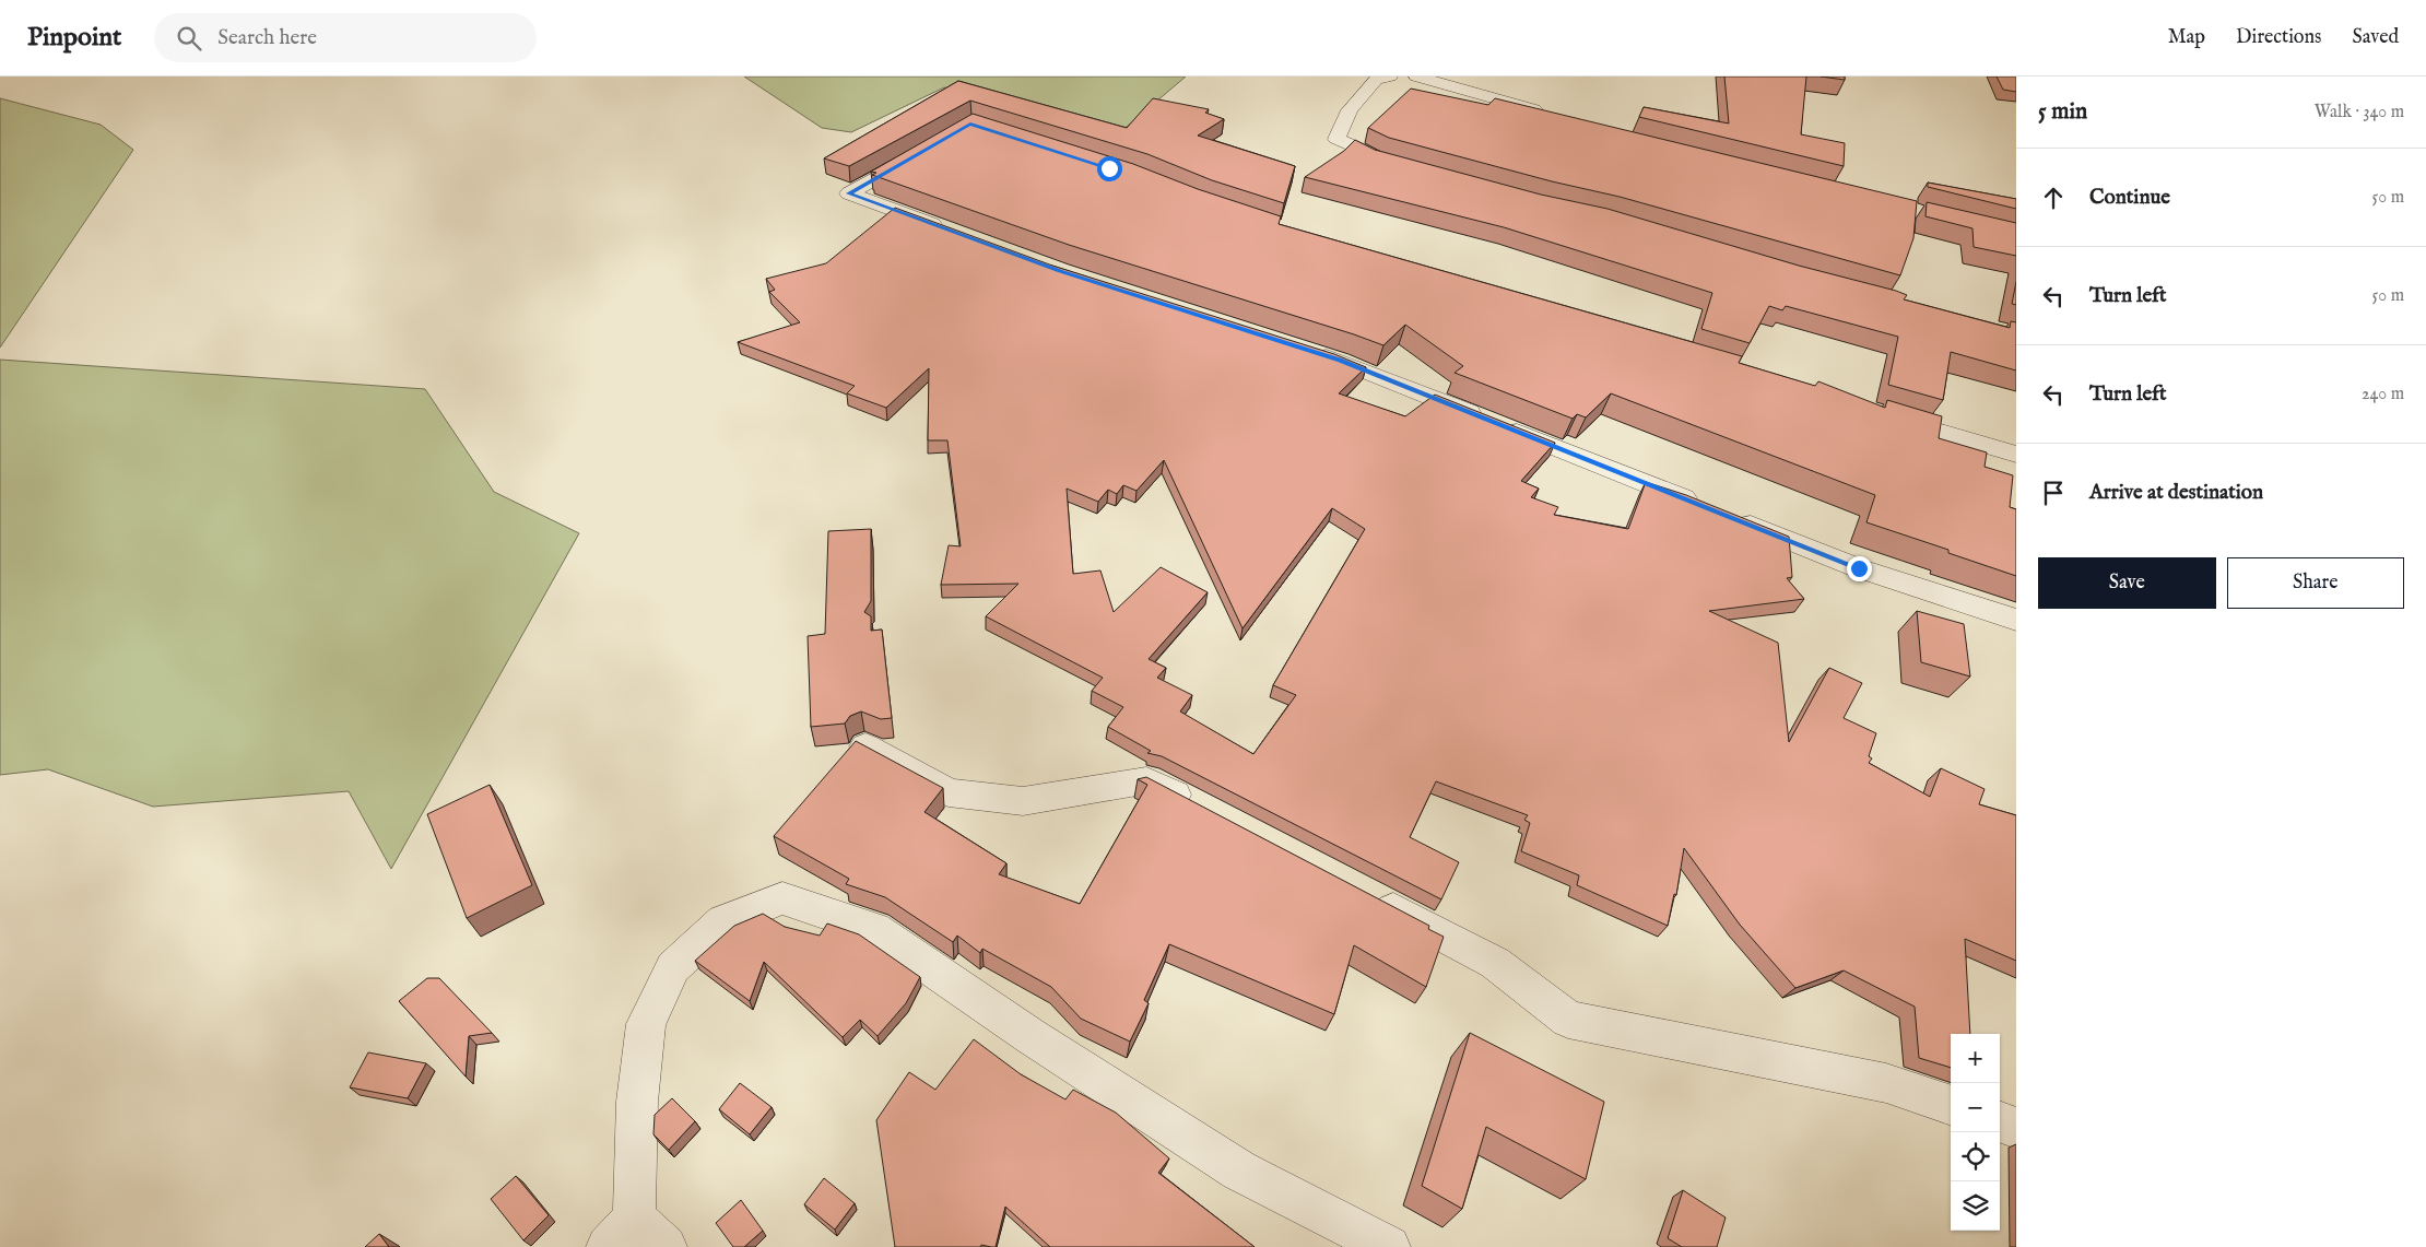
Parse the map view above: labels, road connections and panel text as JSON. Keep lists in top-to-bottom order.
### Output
{
  "page": {
    "header": "Pinpoint",
    "search": "Search here",
    "nav": ["Map", "Directions", "Saved"],
    "heading": ["5 min", "Walk · 340 m"],
    "list": [
      ["Continue", "50 m"],
      ["Turn left", "50 m"],
      ["Turn left", "240 m"],
      "Arrive at destination"
    ],
    "buttons": ["Save", "Share"],
    "map_buttons": ["+", "−"]
  }
}
